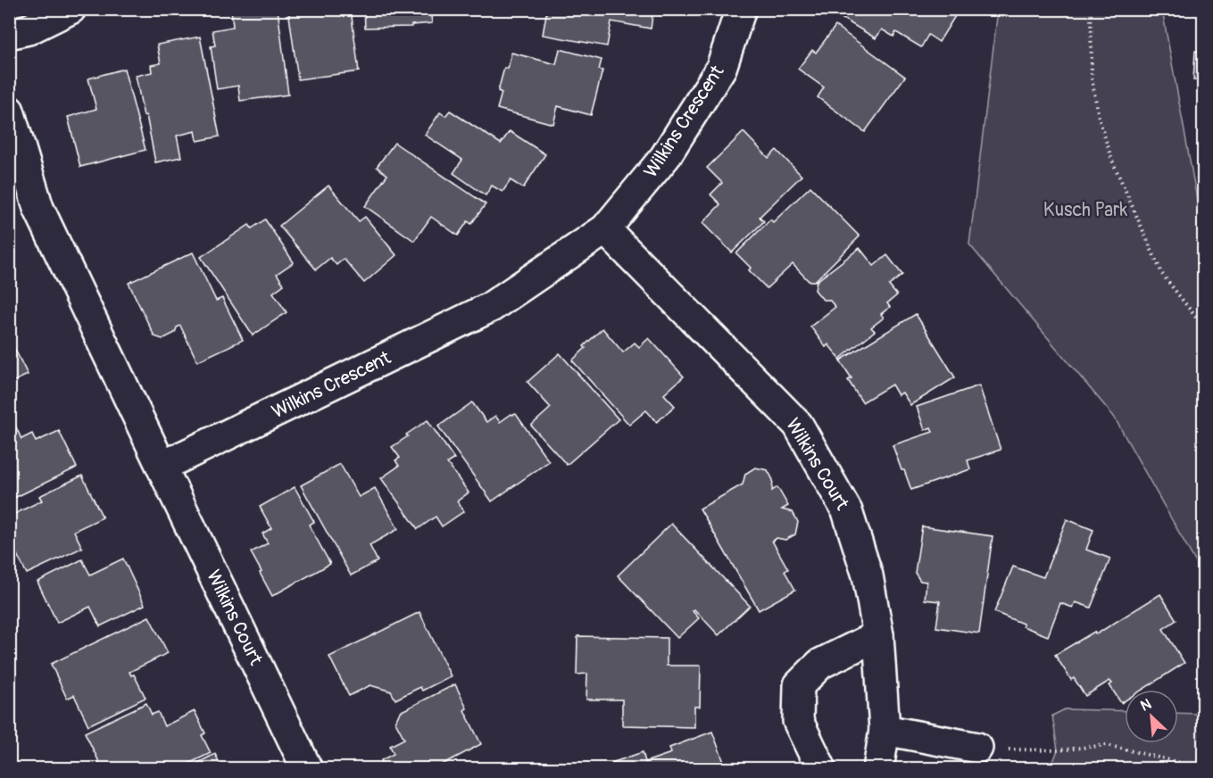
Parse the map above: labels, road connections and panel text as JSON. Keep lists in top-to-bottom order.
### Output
{
  "streets": {
    "street": ["Wilkins Crescent", "Wilkins Court"]
  },
  "crossings": [
    ["Wilkins Crescent", "Wilkins Court"]
  ],
  "parks": ["Kusch Park"],
  "north": "top left"
}
